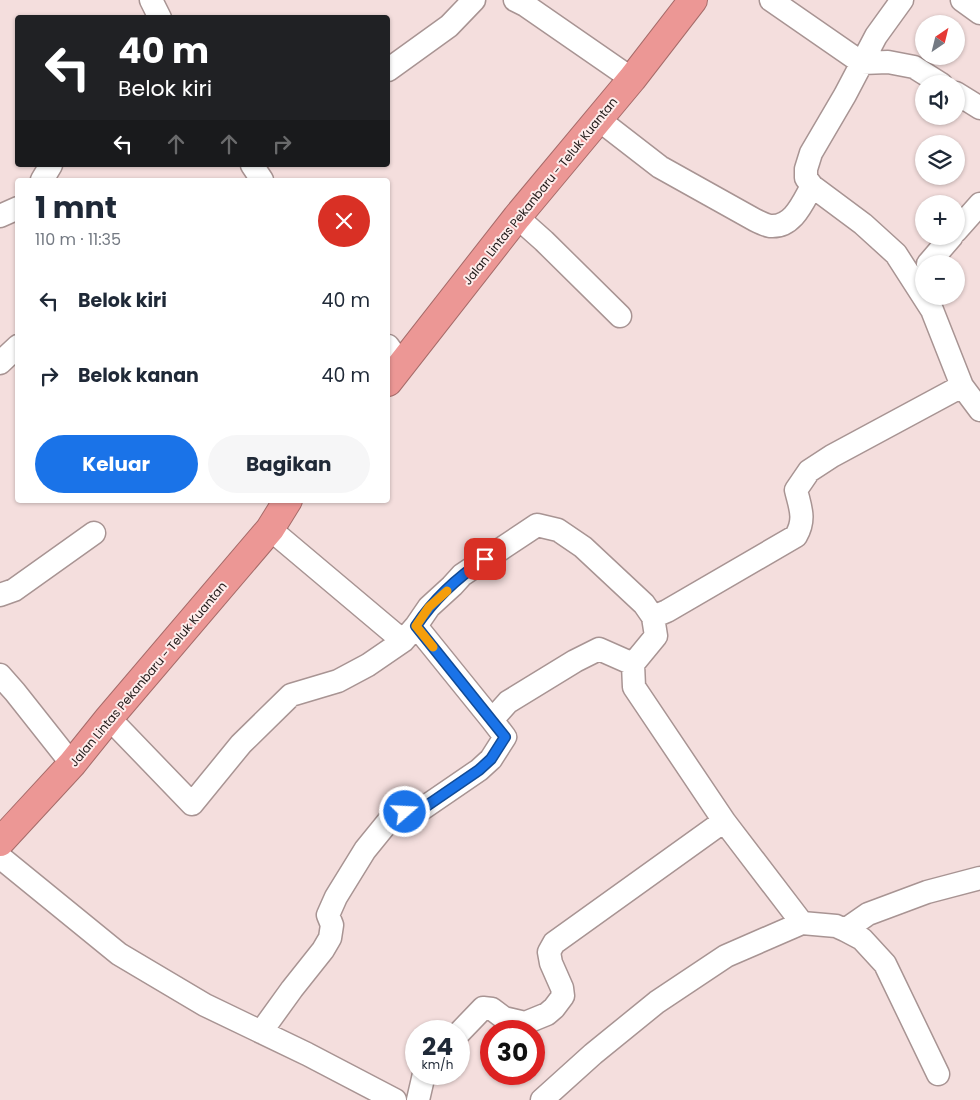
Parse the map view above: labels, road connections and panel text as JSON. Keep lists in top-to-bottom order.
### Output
{
  "streets": {
    "highway": ["Jalan Lintas Pekanbaru - Teluk Kuantan"]
  },
  "north": "top right",
  "page": {
    "map_buttons": ["+", "−"],
    "turn": ["40 m", "Belok kiri"],
    "heading": ["1 mnt", "110 m · 11:35"],
    "list": [
      {
        "name": "Belok kiri",
        "value": "40 m"
      },
      {
        "name": "Belok kanan",
        "value": "40 m"
      }
    ],
    "buttons": ["Keluar", "Bagikan"],
    "speed": "24 km/h",
    "limit": "30"
  }
}
